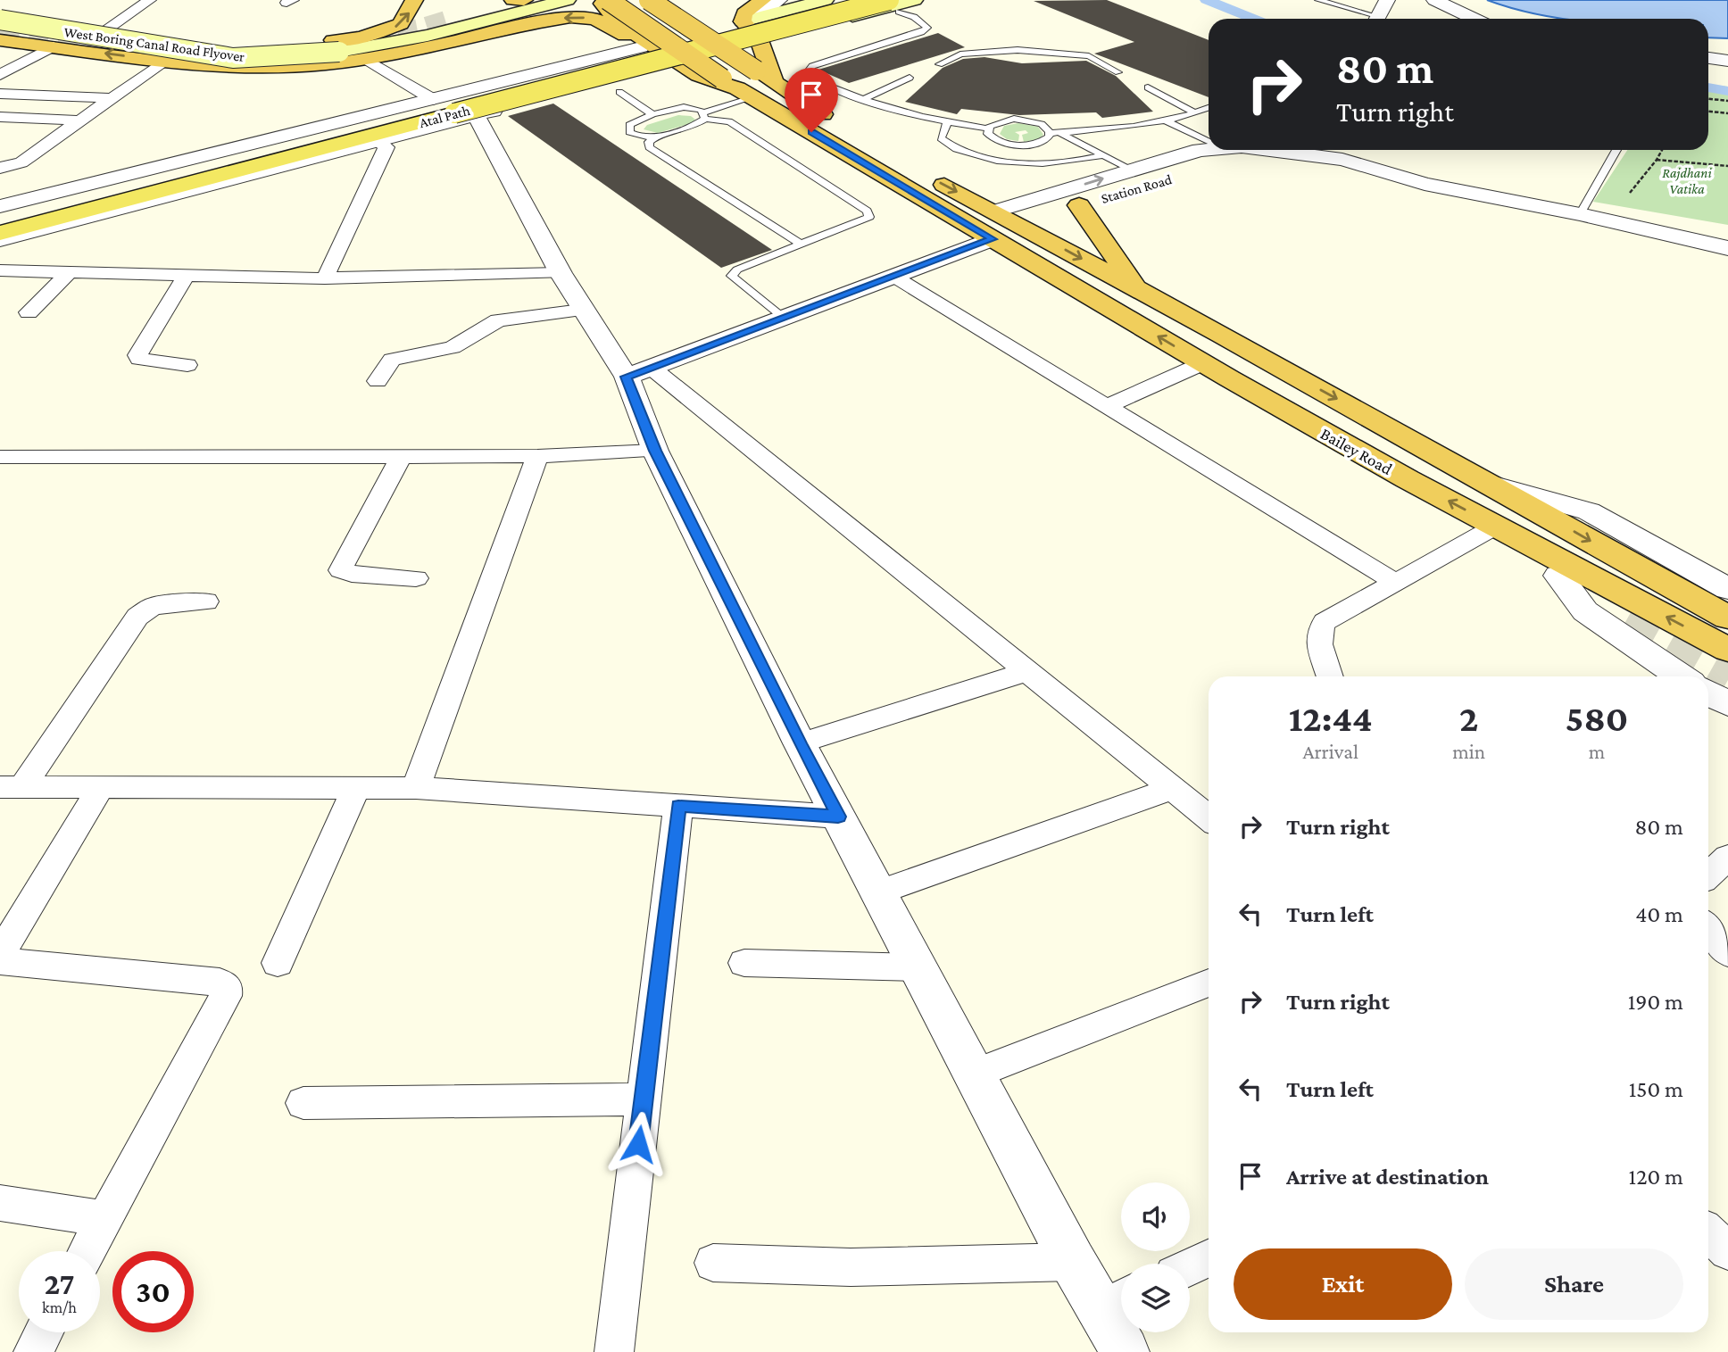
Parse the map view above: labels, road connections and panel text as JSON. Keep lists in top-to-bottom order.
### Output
{
  "streets": {
    "highway": ["Bailey Road"],
    "main road": ["West Boring Canal Road Flyover", "Atal Path"],
    "street": ["Station Road"]
  },
  "crossings": [
    ["Station Road", "Bailey Road"]
  ],
  "parks": ["Rajdhani Vatika"],
  "page": {
    "turn": ["80 m", "Turn right"],
    "eta": [
      "12:44",
      "Arrival",
      "2",
      "min",
      "580",
      "m"
    ],
    "list": [
      {
        "name": "Turn right",
        "value": "80 m"
      },
      {
        "name": "Turn left",
        "value": "40 m"
      },
      {
        "name": "Turn right",
        "value": "190 m"
      },
      {
        "name": "Turn left",
        "value": "150 m"
      },
      {
        "name": "Arrive at destination",
        "value": "120 m"
      }
    ],
    "buttons": ["Exit", "Share"],
    "speed": "27 km/h",
    "limit": "30"
  }
}
